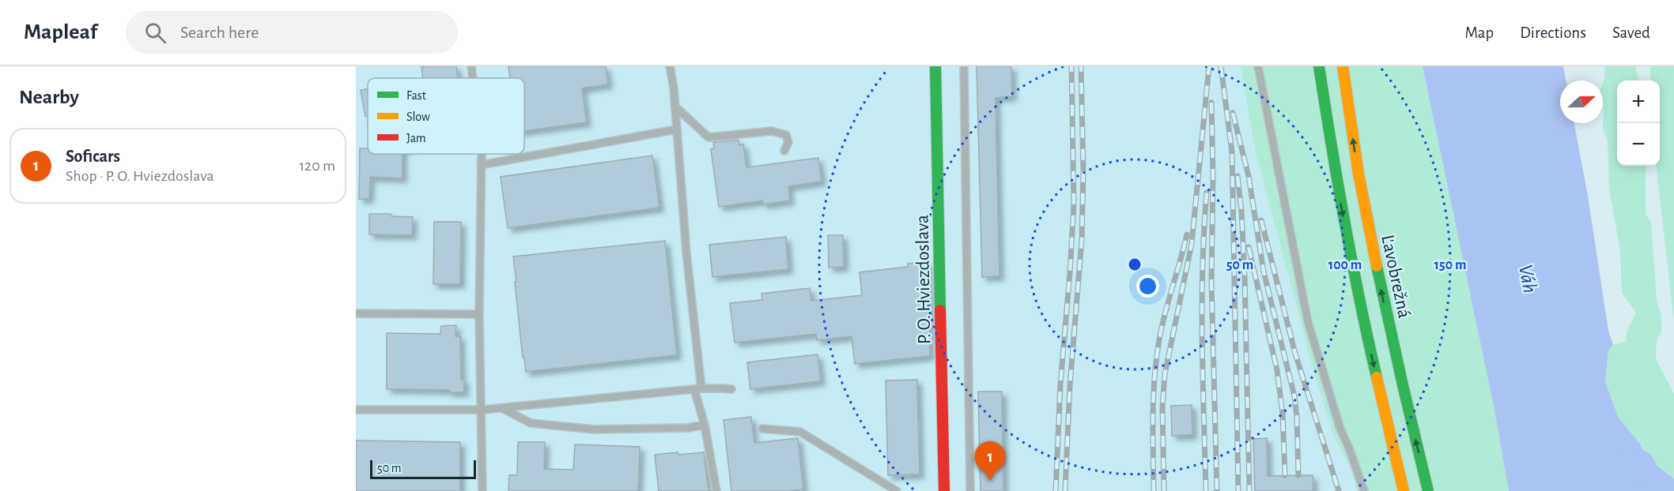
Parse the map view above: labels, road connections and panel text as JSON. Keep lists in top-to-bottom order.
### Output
{
  "streets": {
    "main road": ["Ľavobrežná", "P. O. Hviezdoslava"]
  },
  "water": ["Váh"],
  "legend": ["Fast", "Slow", "Jam"],
  "scale_bar": "50 m",
  "north": "right",
  "page": {
    "header": "Mapleaf",
    "search": "Search here",
    "nav": ["Map", "Directions", "Saved"],
    "heading": "Nearby",
    "map_buttons": ["+", "−"],
    "list": [
      {
        "mark": "1",
        "name": "Soficars",
        "note": "Shop · P. O. Hviezdoslava",
        "value": "120 m"
      }
    ],
    "pins": "1",
    "scale": "50 m"
  },
  "rings": ["50 m", "100 m", "150 m"]
}
